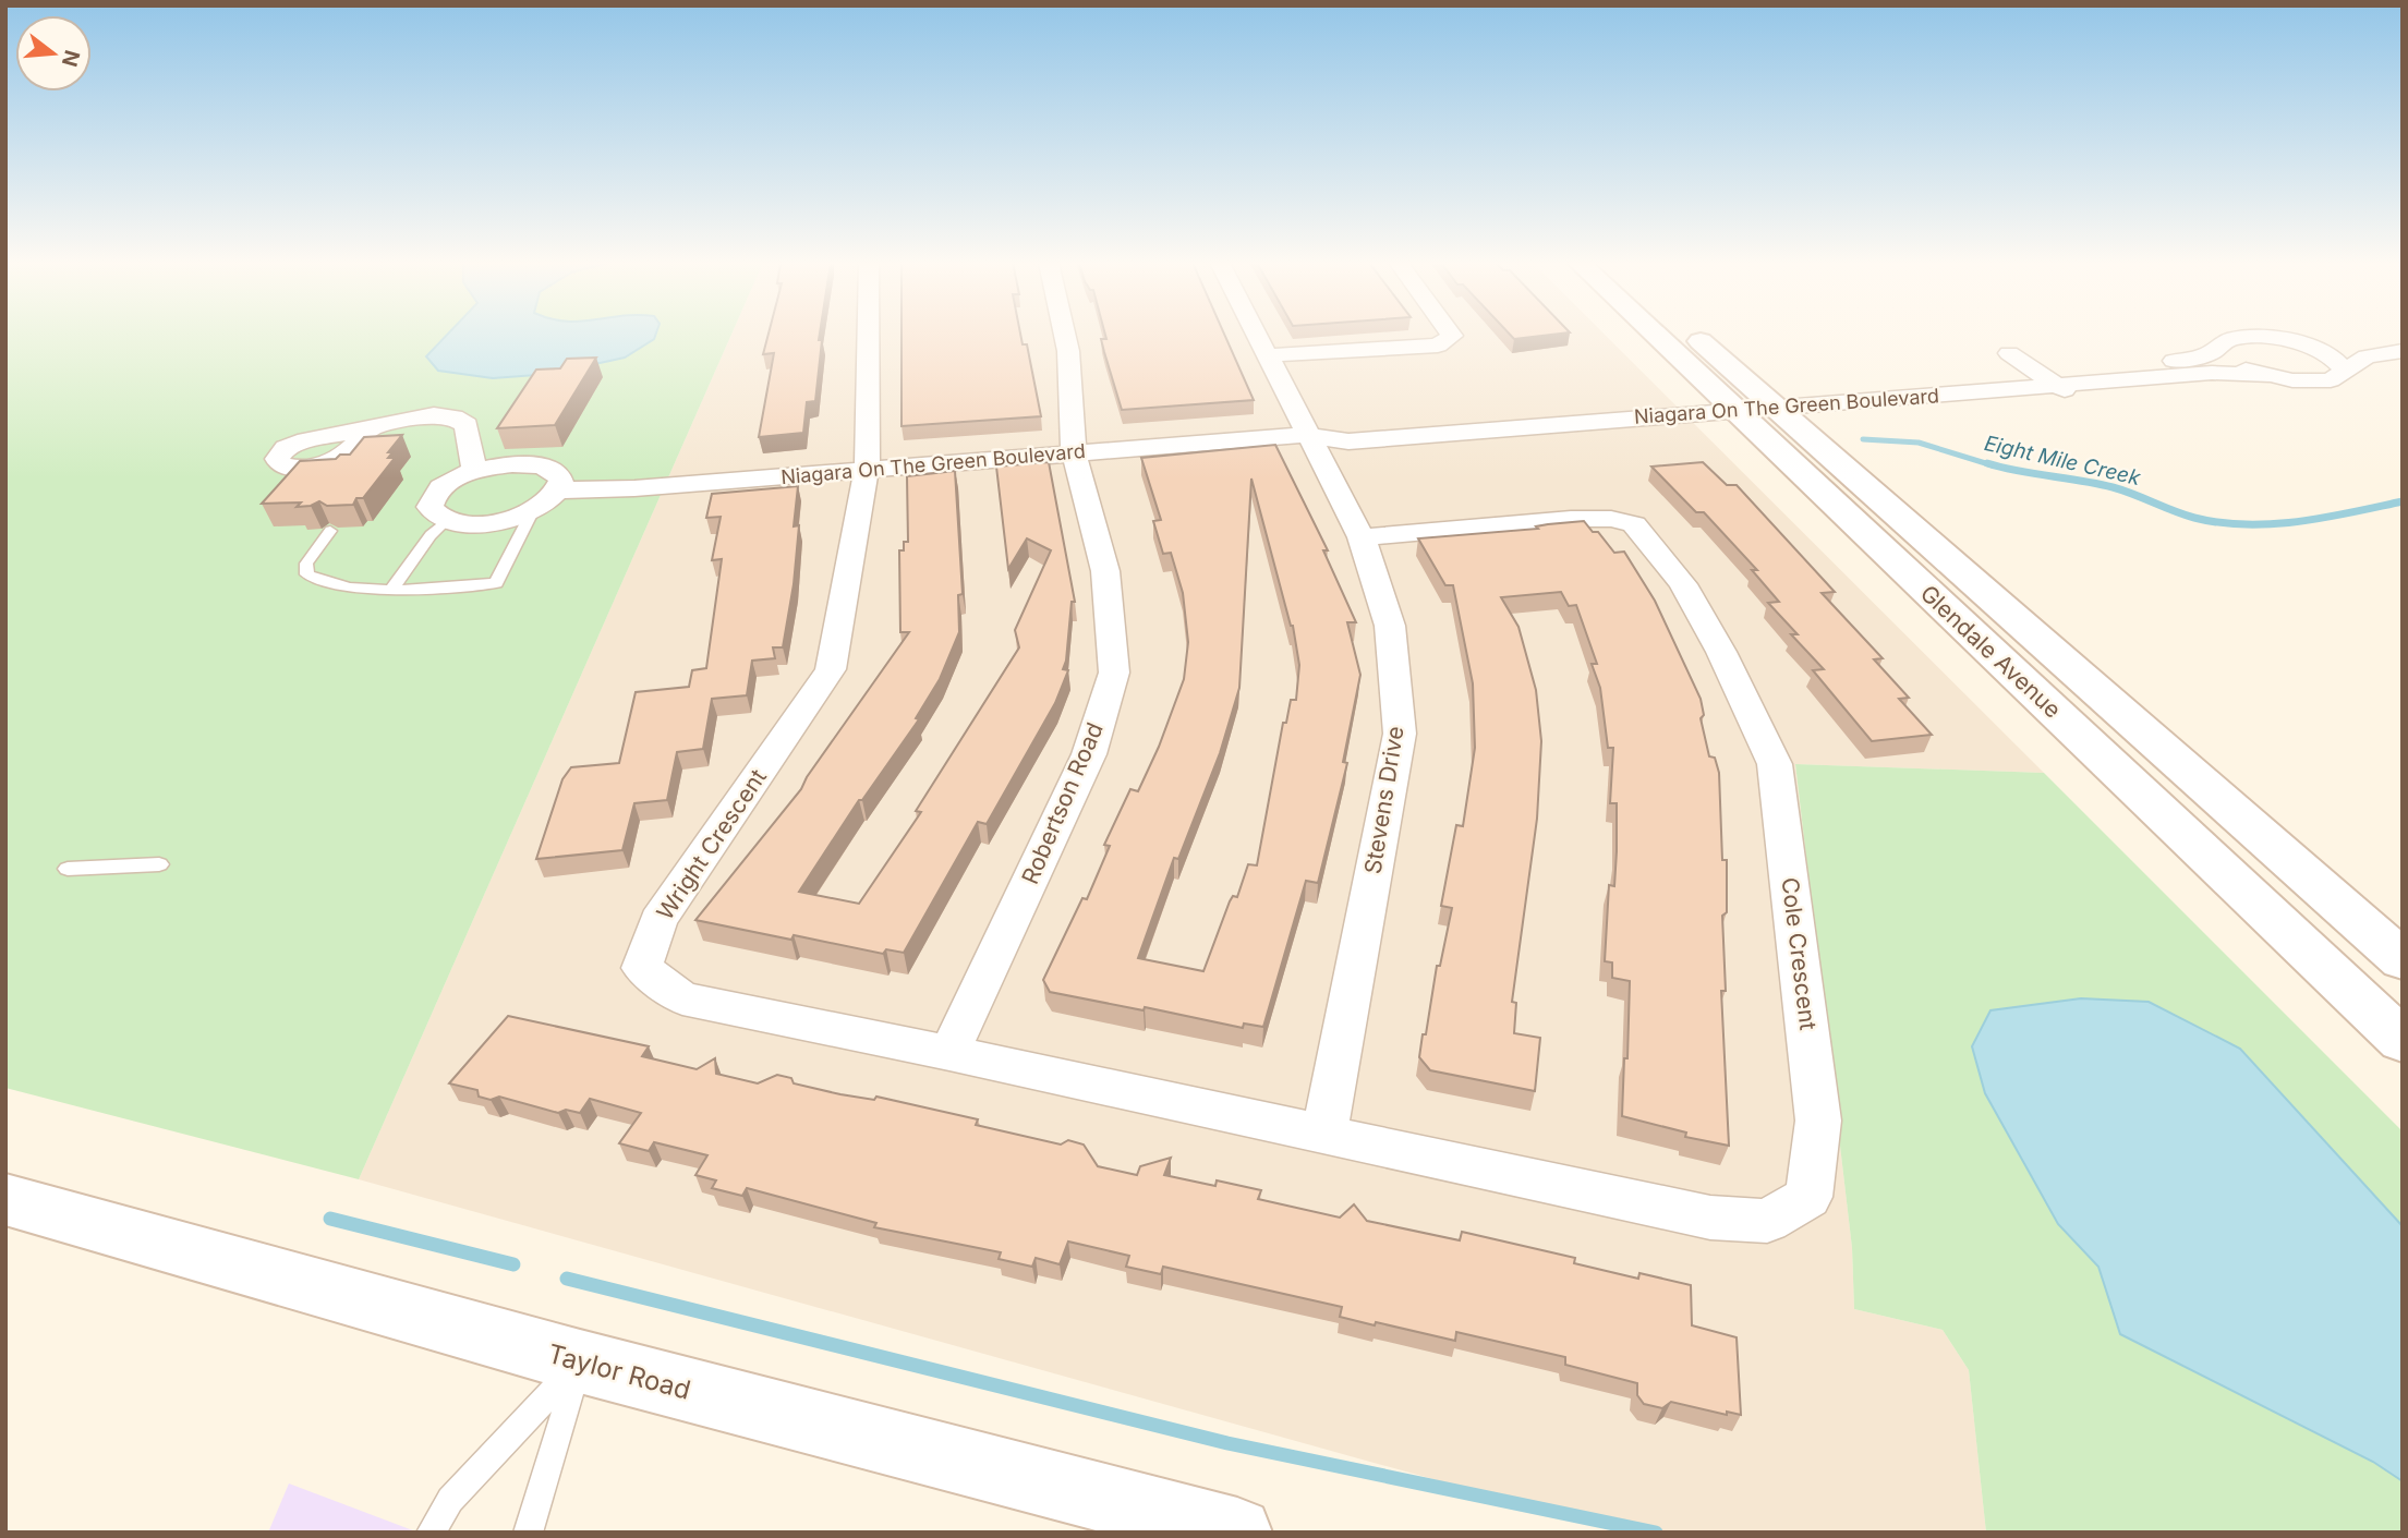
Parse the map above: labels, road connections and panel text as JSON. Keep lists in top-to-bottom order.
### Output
{
  "streets": {
    "main road": ["Glendale Avenue", "Taylor Road"],
    "street": [
      "Niagara On The Green Boulevard",
      "Stevens Drive",
      "Robertson Road",
      "Wright Crescent",
      "Cole Crescent"
    ]
  },
  "crossings": [
    ["Niagara On The Green Boulevard", "Glendale Avenue"],
    ["Niagara On The Green Boulevard", "Stevens Drive"],
    ["Niagara On The Green Boulevard", "Robertson Road"],
    ["Niagara On The Green Boulevard", "Wright Crescent"],
    ["Stevens Drive", "Wright Crescent"],
    ["Stevens Drive", "Cole Crescent"],
    ["Robertson Road", "Wright Crescent"],
    ["Wright Crescent", "Cole Crescent"]
  ],
  "water": ["Eight Mile Creek"],
  "north": "right"
}
